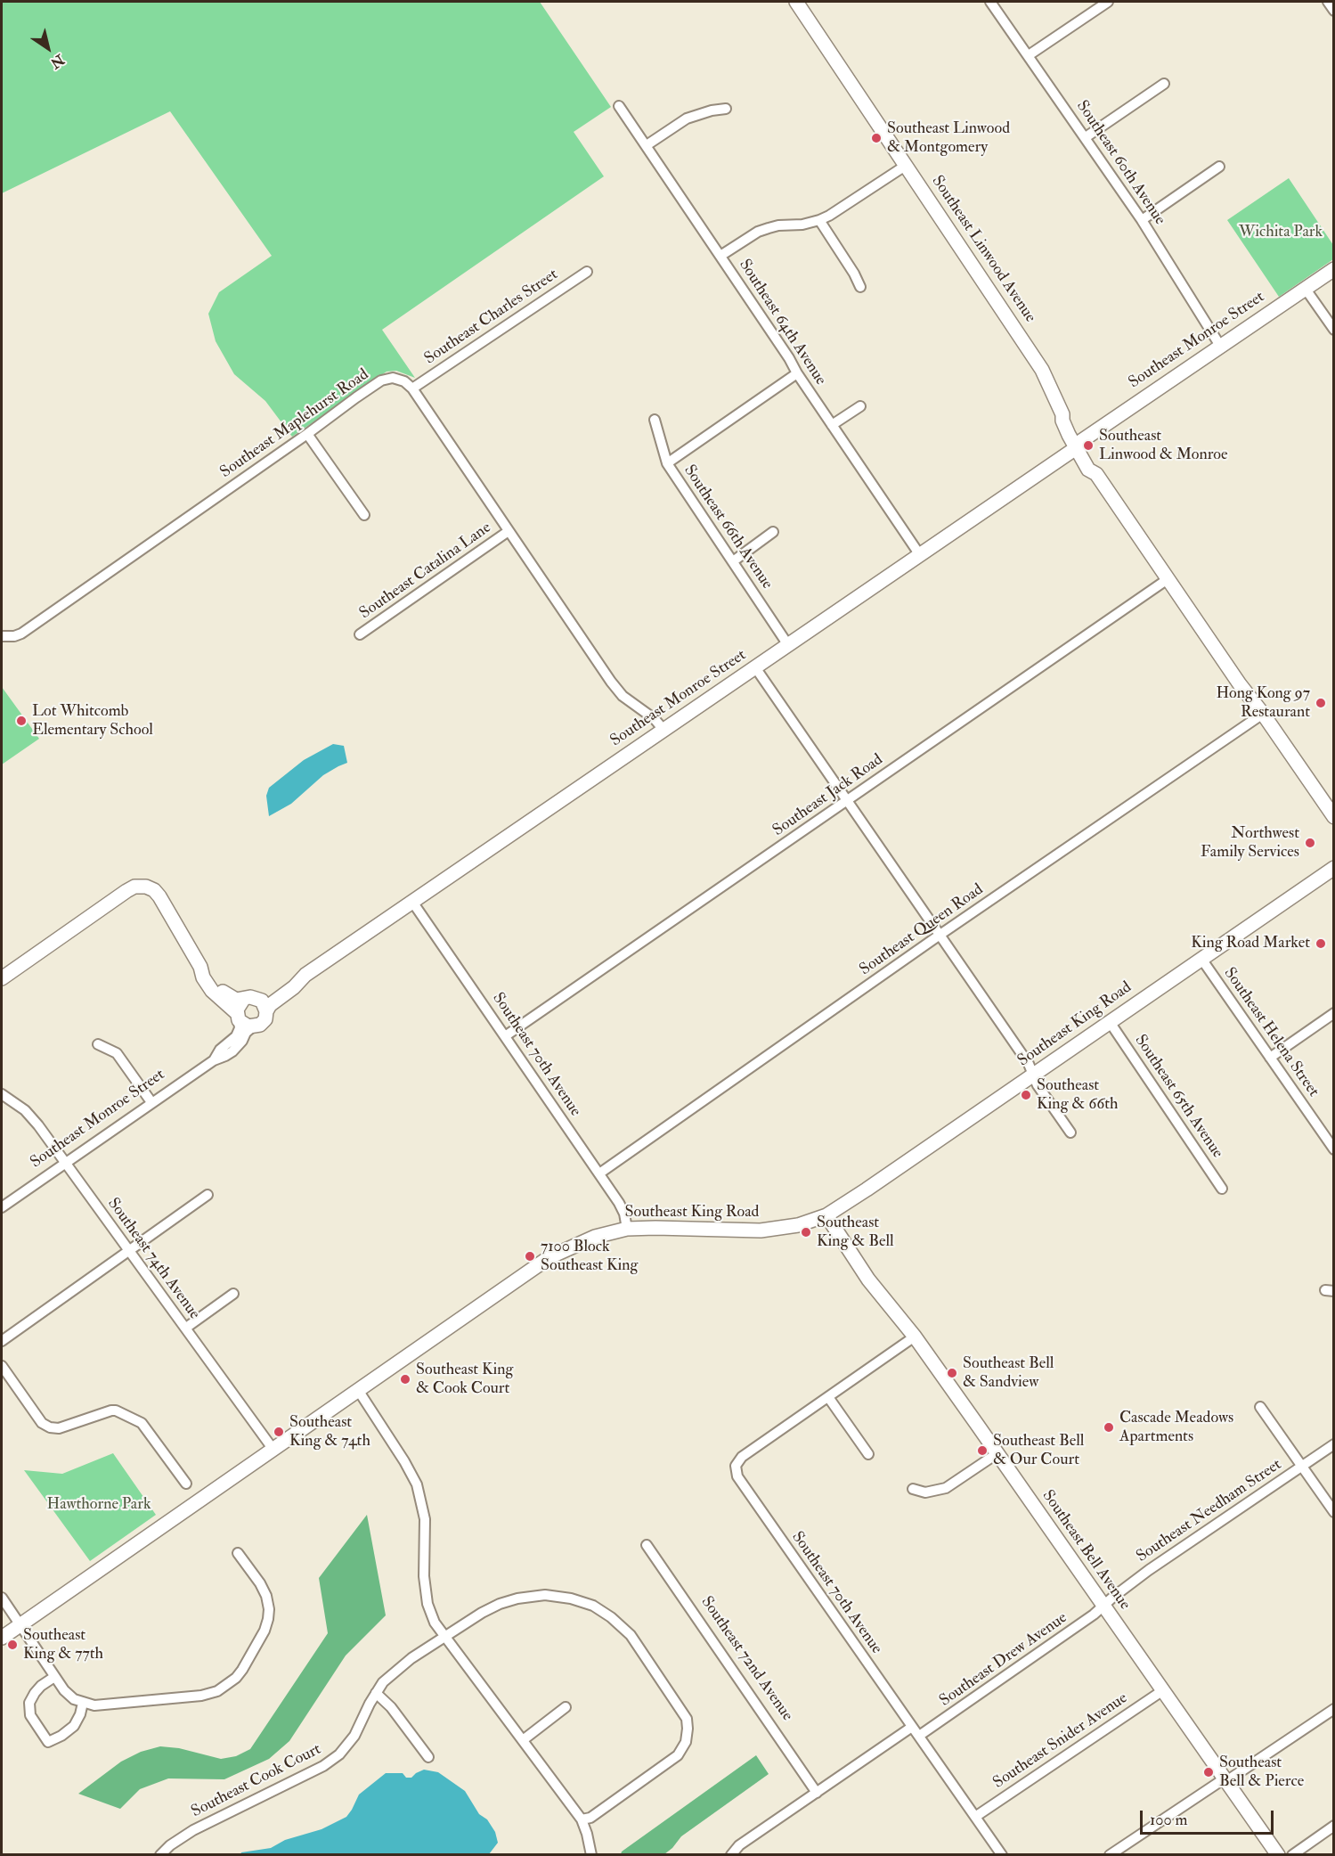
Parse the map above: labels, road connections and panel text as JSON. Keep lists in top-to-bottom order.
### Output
{
  "streets": {
    "street": [
      "Southeast 60th Avenue",
      "Southeast Linwood Avenue",
      "Southeast Charles Street",
      "Southeast 64th Avenue",
      "Southeast Monroe Street",
      "Southeast Maplehurst Road",
      "Southeast 66th Avenue",
      "Southeast Catalina Lane",
      "Southeast Jack Road",
      "Southeast Queen Road",
      "Southeast King Road",
      "Southeast Helena Street",
      "Southeast 70th Avenue",
      "Southeast 65th Avenue",
      "Southeast 74th Avenue",
      "Southeast Needham Street",
      "Southeast Bell Avenue",
      "Southeast 72nd Avenue",
      "Southeast Drew Avenue",
      "Southeast Snider Avenue",
      "Southeast Cook Court"
    ]
  },
  "crossings": [
    ["Southeast 60th Avenue", "Southeast Monroe Street"],
    ["Southeast Linwood Avenue", "Southeast Monroe Street"],
    ["Southeast Linwood Avenue", "Southeast Jack Road"],
    ["Southeast Linwood Avenue", "Southeast Queen Road"],
    ["Southeast Charles Street", "Southeast Maplehurst Road"],
    ["Southeast 64th Avenue", "Southeast Monroe Street"],
    ["Southeast Monroe Street", "Southeast 66th Avenue"],
    ["Southeast Monroe Street", "Southeast 70th Avenue"],
    ["Southeast Monroe Street", "Southeast 74th Avenue"],
    ["Southeast Jack Road", "Southeast 70th Avenue"],
    ["Southeast Queen Road", "Southeast 70th Avenue"],
    ["Southeast King Road", "Southeast Helena Street"],
    ["Southeast King Road", "Southeast 70th Avenue"],
    ["Southeast King Road", "Southeast 65th Avenue"],
    ["Southeast King Road", "Southeast 74th Avenue"],
    ["Southeast King Road", "Southeast Bell Avenue"],
    ["Southeast 70th Avenue", "Southeast Drew Avenue"],
    ["Southeast 70th Avenue", "Southeast Snider Avenue"],
    ["Southeast Needham Street", "Southeast Bell Avenue"],
    ["Southeast Needham Street", "Southeast Drew Avenue"],
    ["Southeast Bell Avenue", "Southeast Drew Avenue"],
    ["Southeast Bell Avenue", "Southeast Snider Avenue"]
  ],
  "parks": ["Wichita Park", "Hawthorne Park"],
  "places": [
    "Southeast Linwood & Montgomery",
    "Southeast Linwood & Monroe",
    "Hong Kong 97 Restaurant",
    "Lot Whitcomb Elementary School",
    "Northwest Family Services",
    "King Road Market",
    "Southeast King & 66th",
    "Southeast King & Bell",
    "7100 Block Southeast King",
    "Southeast Bell & Sandview",
    "Southeast King & Cook Court",
    "Cascade Meadows Apartments",
    "Southeast King & 74th",
    "Southeast Bell & Our Court",
    "Southeast King & 77th",
    "Southeast Bell & Pierce"
  ],
  "scale_bar": "100 m",
  "north": "bottom right"
}
